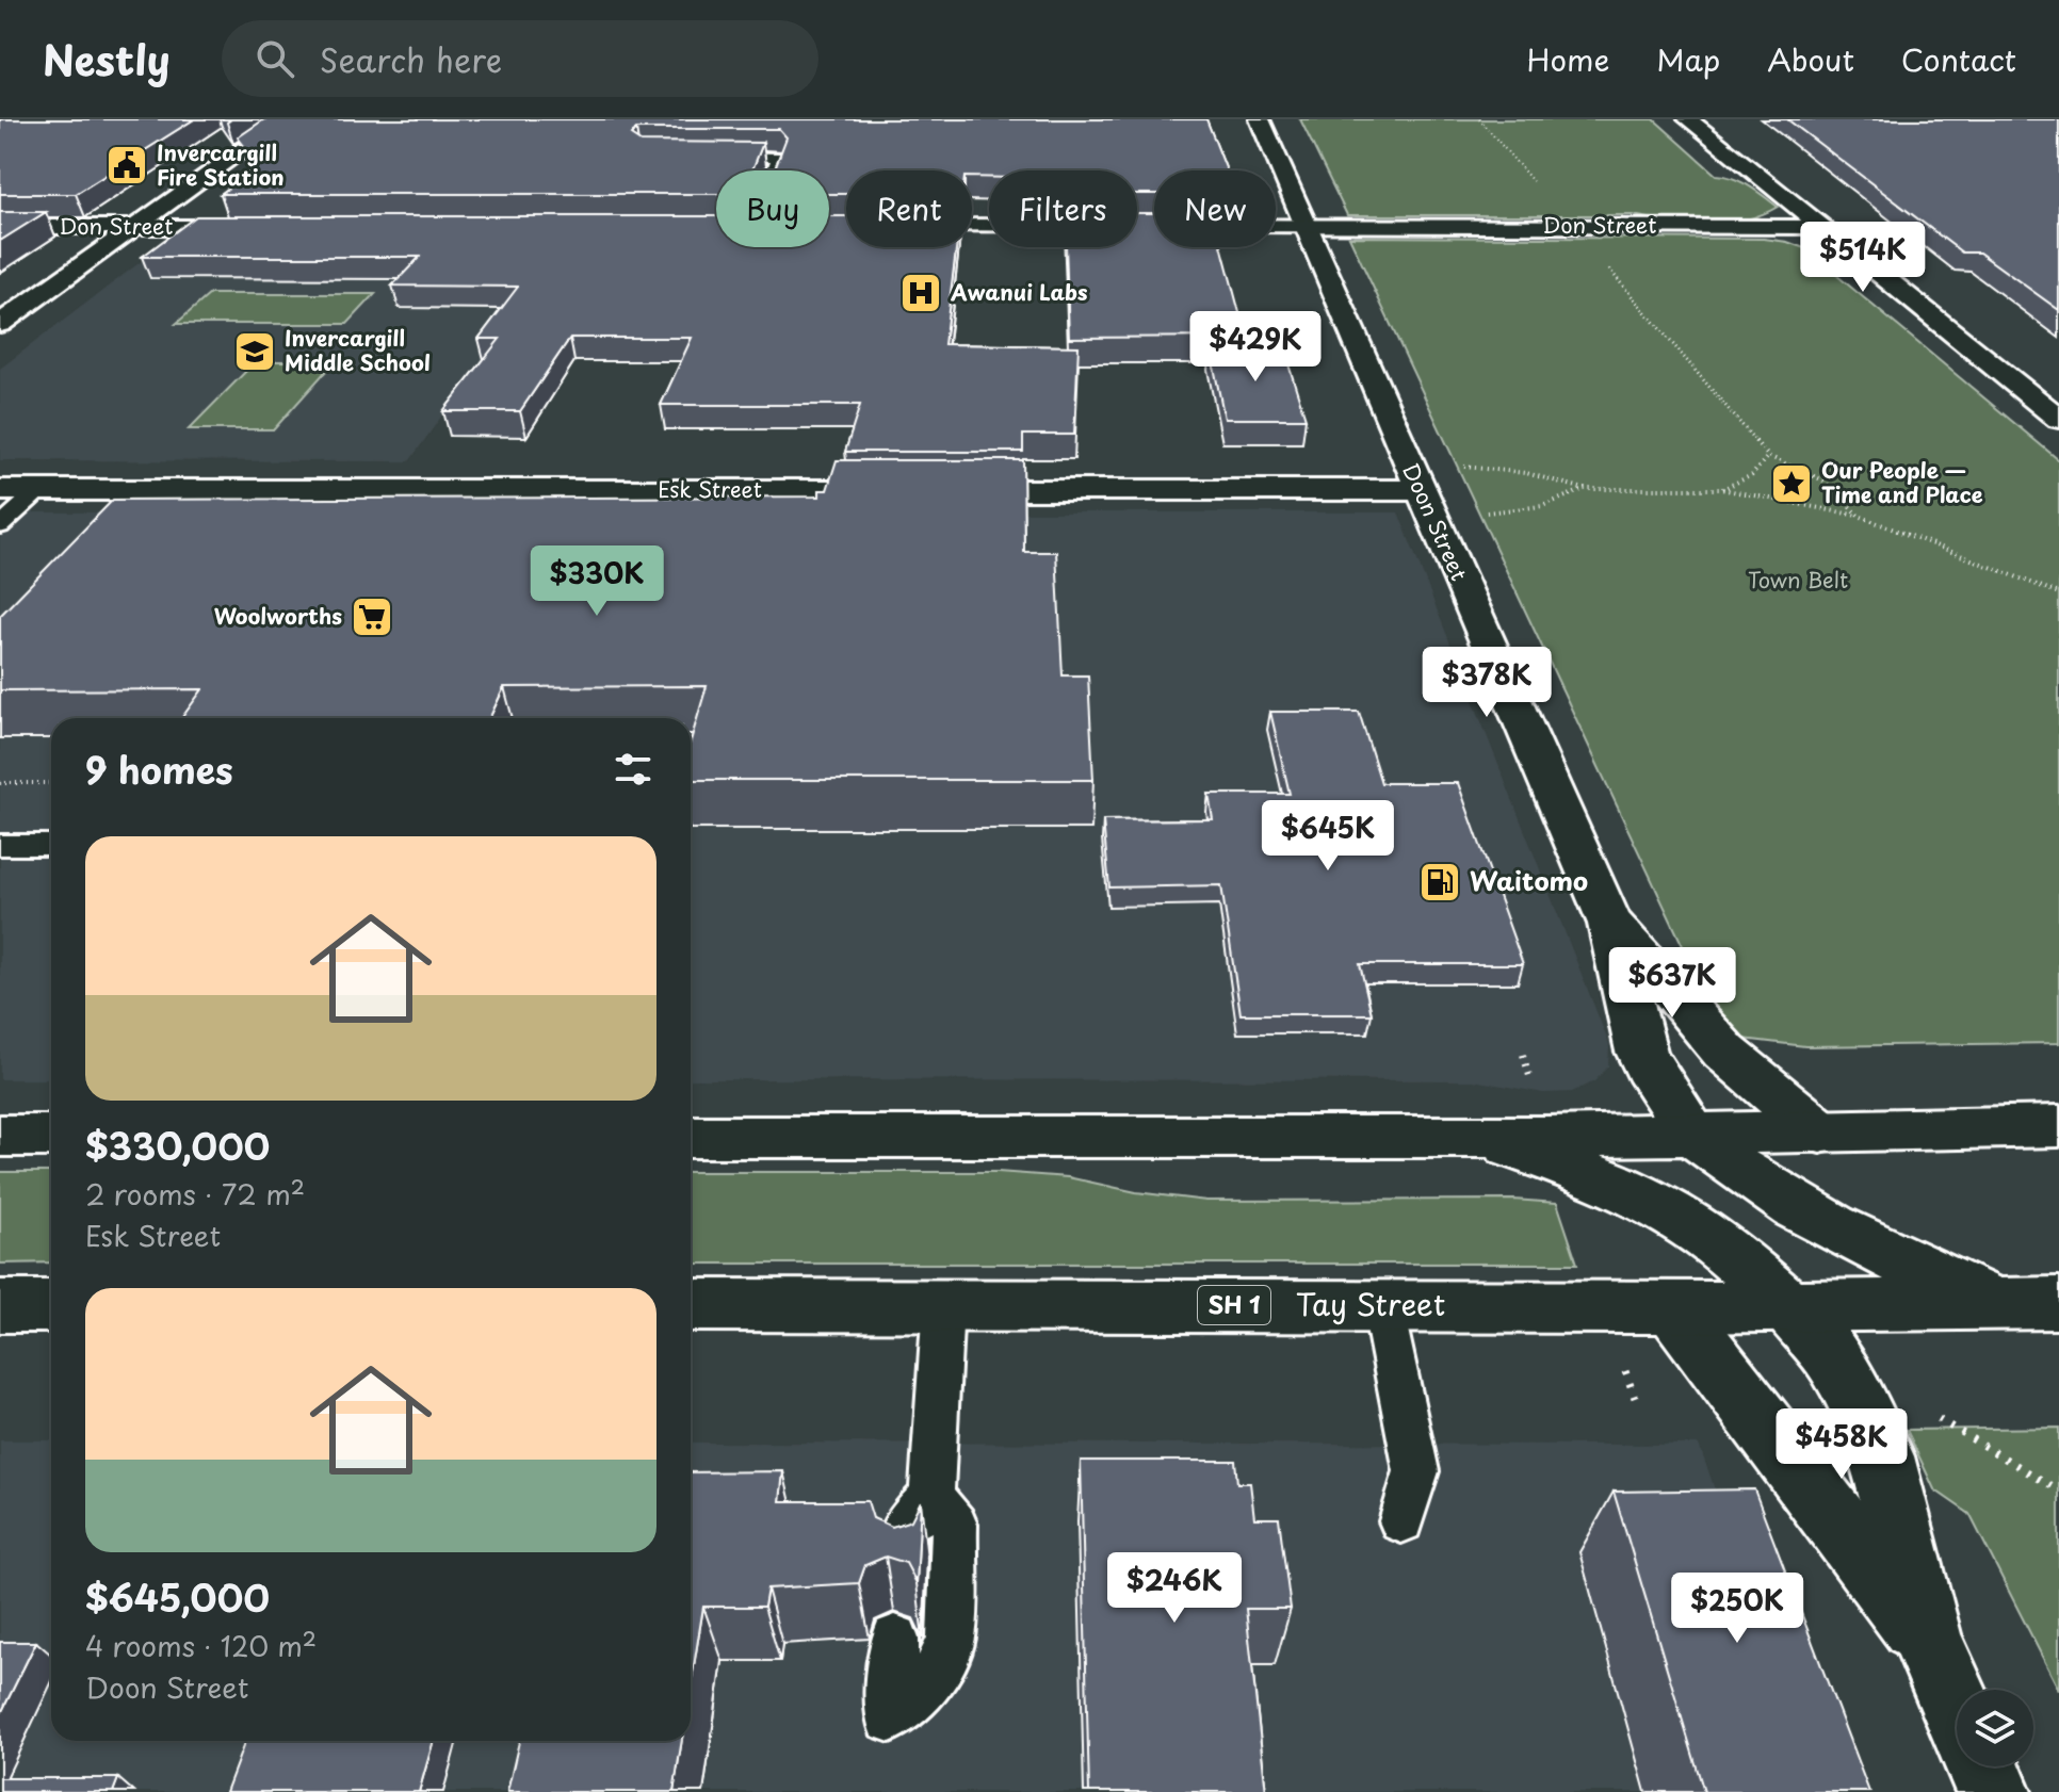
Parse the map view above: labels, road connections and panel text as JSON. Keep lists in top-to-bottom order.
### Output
{
  "streets": {
    "main road": [
      "Don Street",
      "Esk Street",
      "Doon Street",
      "SH 1",
      "Tay Street"
    ]
  },
  "crossings": [
    ["Don Street", "Doon Street"],
    ["Esk Street", "Doon Street"],
    ["Doon Street", "Tay Street"]
  ],
  "parks": ["Town Belt"],
  "places": {
    "public building": ["Invercargill Fire Station"],
    "hospital": ["Awanui Labs"],
    "school or university": ["Invercargill Middle School"],
    "place": ["Our People — Time and Place"],
    "supermarket": ["Woolworths"],
    "fuel station": ["Waitomo"]
  },
  "page": {
    "header": "Nestly",
    "search": "Search here",
    "nav": [
      "Home",
      "Map",
      "About",
      "Contact"
    ],
    "chip": [
      "Buy",
      "Rent",
      "Filters",
      "New"
    ],
    "price": [
      "$514K",
      "$429K",
      "$330K",
      "$378K",
      "$645K",
      "$637K",
      "$458K",
      "$246K",
      "$250K"
    ],
    "heading": "9 homes",
    "list": [
      {
        "name": "$330,000",
        "note": "2 rooms · 72 m² · Esk Street"
      },
      {
        "name": "$645,000",
        "note": "4 rooms · 120 m² · Doon Street"
      }
    ]
  }
}
